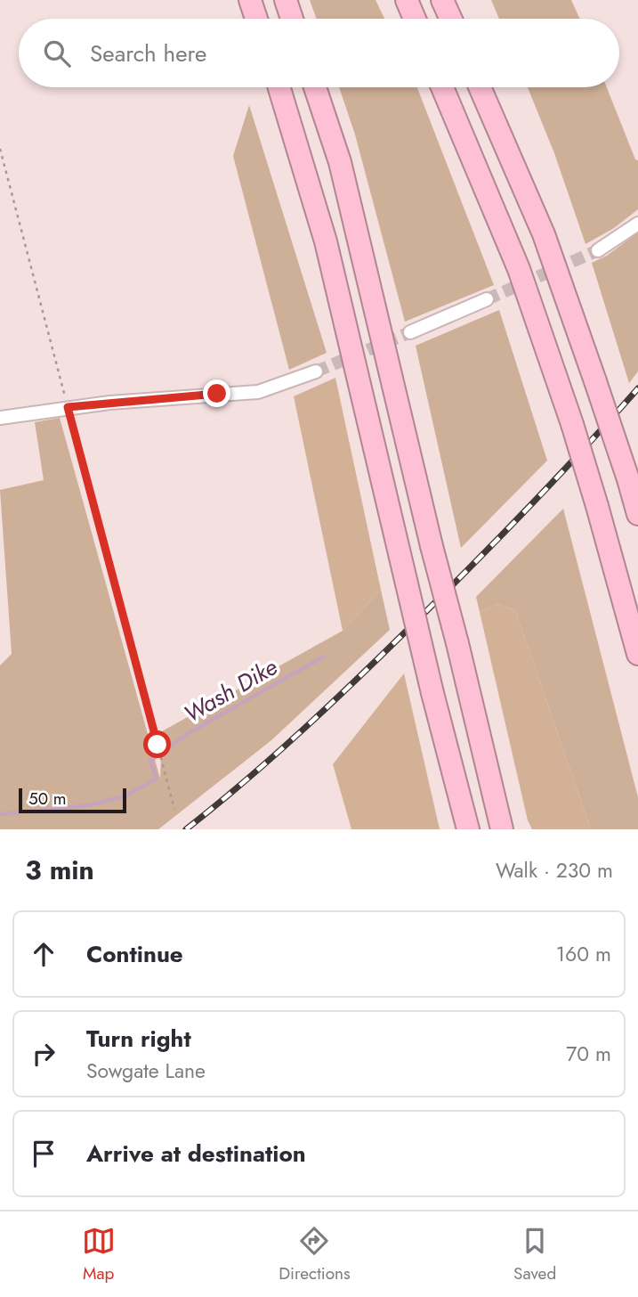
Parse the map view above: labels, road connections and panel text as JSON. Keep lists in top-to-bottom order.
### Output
{
  "water": ["Wash Dike"],
  "scale_bar": "50 m",
  "page": {
    "search": "Search here",
    "scale": "50 m",
    "heading": ["3 min", "Walk · 230 m"],
    "list": [
      ["Continue", "160 m"],
      ["Turn right", "Sowgate Lane", "70 m"],
      "Arrive at destination"
    ],
    "nav": ["Map", "Directions", "Saved"]
  }
}
